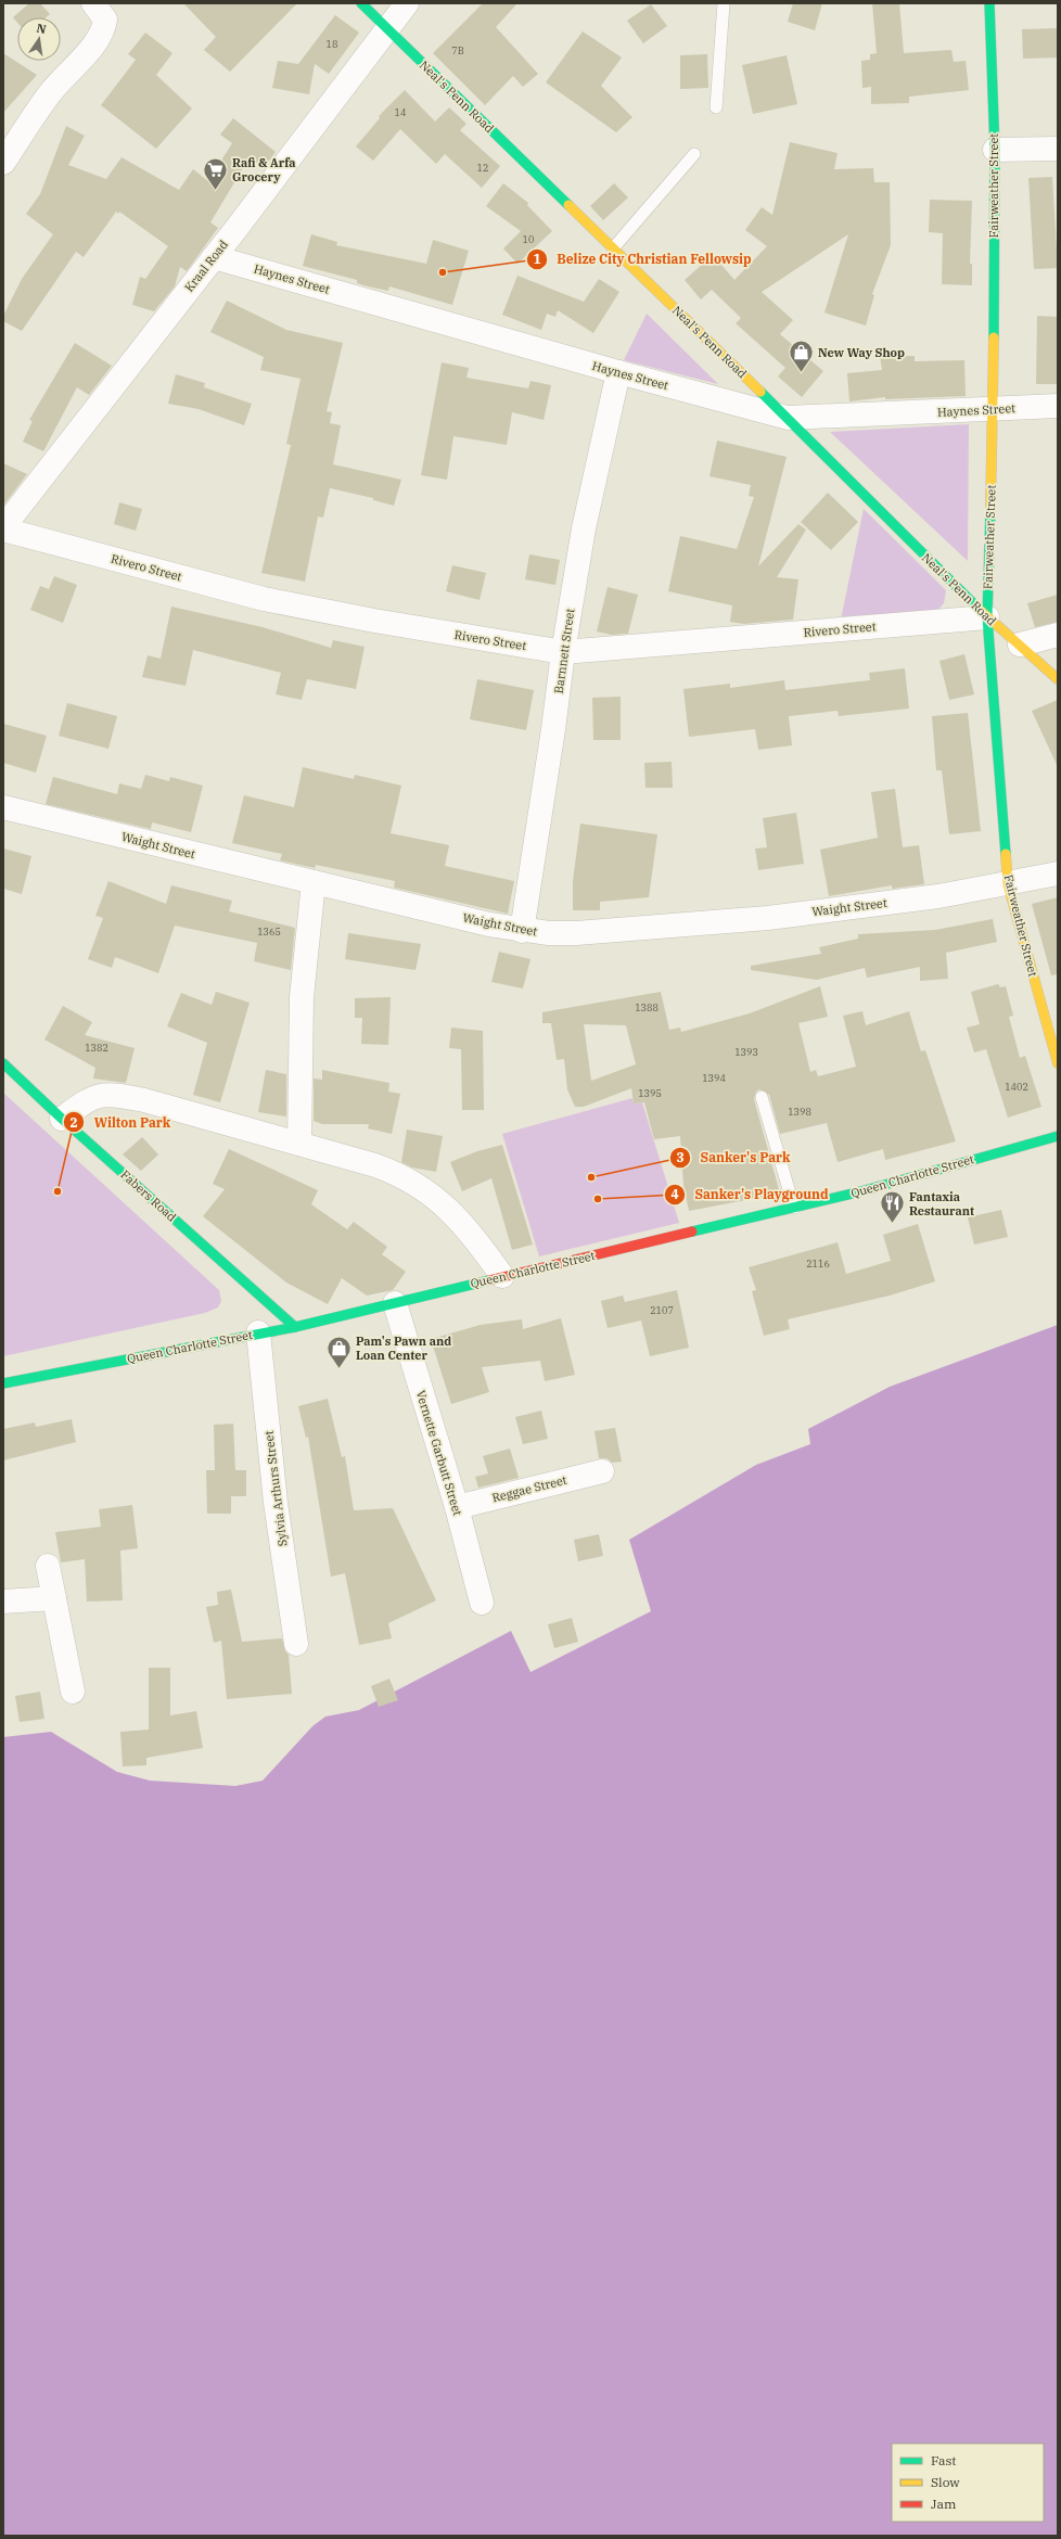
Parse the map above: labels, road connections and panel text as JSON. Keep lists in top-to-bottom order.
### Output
{
  "streets": {
    "street": [
      "Neal's Penn Road",
      "Fairweather Street",
      "Kraal Road",
      "Haynes Street",
      "Rivero Street",
      "Barnnett Street",
      "Waight Street",
      "Queen Charlotte Street",
      "Fabers Road",
      "Vernette Garbutt Street",
      "Sylvia Arthurs Street",
      "Reggae Street"
    ]
  },
  "crossings": [
    ["Neal's Penn Road", "Fairweather Street"],
    ["Neal's Penn Road", "Kraal Road"],
    ["Neal's Penn Road", "Haynes Street"],
    ["Neal's Penn Road", "Rivero Street"],
    ["Fairweather Street", "Haynes Street"],
    ["Fairweather Street", "Rivero Street"],
    ["Fairweather Street", "Waight Street"],
    ["Kraal Road", "Haynes Street"],
    ["Kraal Road", "Rivero Street"],
    ["Haynes Street", "Barnnett Street"],
    ["Rivero Street", "Barnnett Street"],
    ["Barnnett Street", "Waight Street"],
    ["Queen Charlotte Street", "Fabers Road"],
    ["Queen Charlotte Street", "Vernette Garbutt Street"],
    ["Queen Charlotte Street", "Sylvia Arthurs Street"],
    ["Vernette Garbutt Street", "Reggae Street"]
  ],
  "places": {
    "supermarket": ["Rafi & Arfa Grocery"],
    "other": [
      "Belize City Christian Fellowsip",
      "Sanker's Park",
      "Wilton Park",
      "Sanker's Playground"
    ],
    "shop": ["New Way Shop", "Pam's Pawn and Loan Center"],
    "restaurant": ["Fantaxia Restaurant"]
  },
  "house_numbers": [
    "18",
    "7B",
    "14",
    "12",
    "10",
    "1365",
    "1388",
    "1382",
    "1393",
    "1394",
    "1402",
    "1395",
    "1398",
    "2116",
    "2107"
  ],
  "legend": ["Fast", "Slow", "Jam"],
  "north": "top"
}
